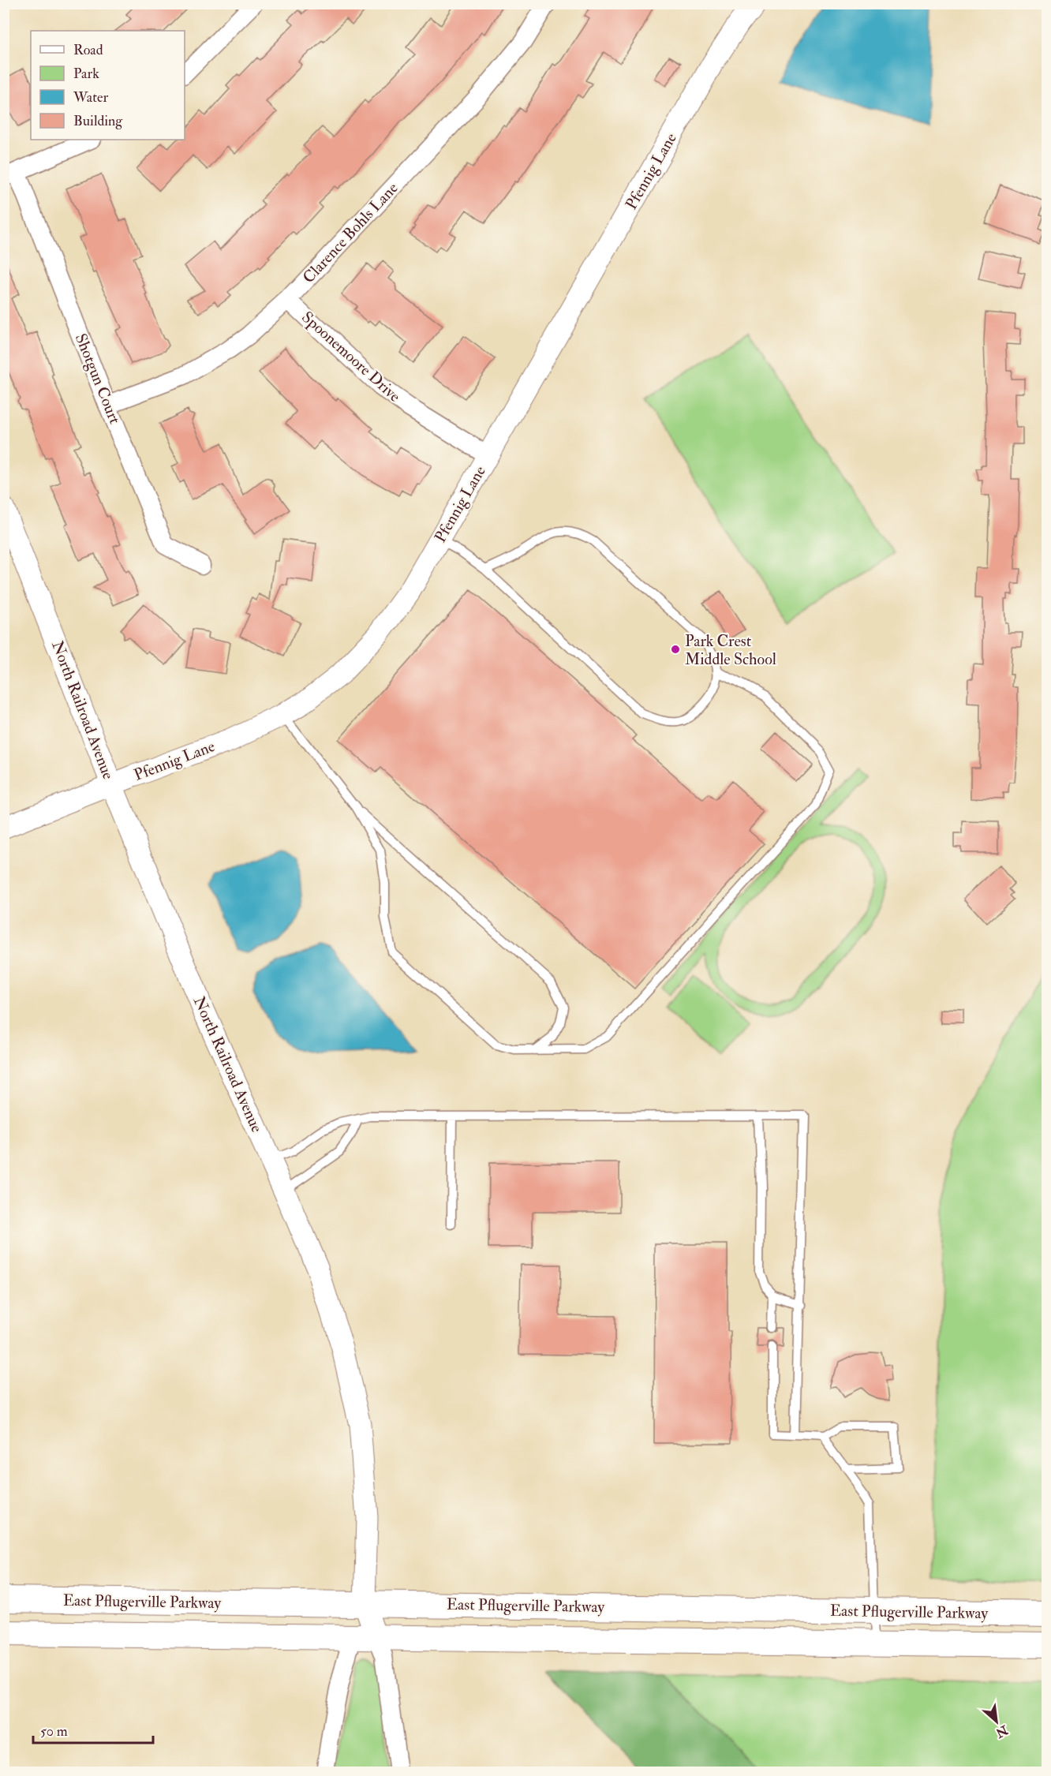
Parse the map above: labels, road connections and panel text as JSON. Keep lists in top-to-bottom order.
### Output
{
  "streets": {
    "main road": ["East Pflugerville Parkway"],
    "street": [
      "Pfennig Lane",
      "Clarence Bohls Lane",
      "Spoonemoore Drive",
      "Shotgun Court",
      "North Railroad Avenue"
    ]
  },
  "crossings": [
    ["Pfennig Lane", "Spoonemoore Drive"],
    ["Pfennig Lane", "North Railroad Avenue"],
    ["Clarence Bohls Lane", "Spoonemoore Drive"],
    ["Clarence Bohls Lane", "Shotgun Court"],
    ["North Railroad Avenue", "East Pflugerville Parkway"]
  ],
  "places": ["Park Crest Middle School"],
  "legend": [
    "Road",
    "Park",
    "Water",
    "Building"
  ],
  "scale_bar": "50 m",
  "north": "bottom right"
}
